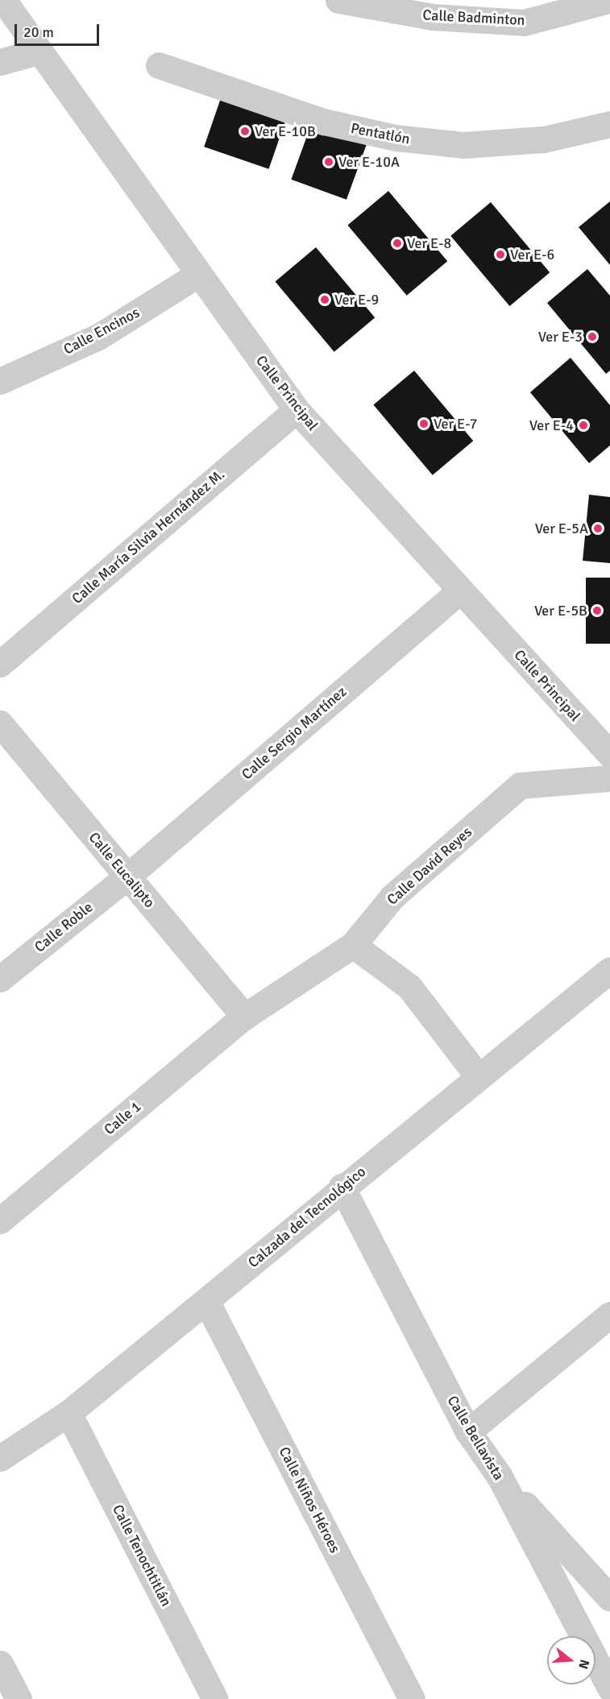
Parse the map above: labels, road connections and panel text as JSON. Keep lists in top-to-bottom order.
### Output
{
  "streets": {
    "street": [
      "Calle Badminton",
      "Pentatlón",
      "Calle Encinos",
      "Calle Principal",
      "Calle María Silvia Hernández M.",
      "Calle Sergio Martínez",
      "Calle David Reyes",
      "Calle Eucalipto",
      "Calle Roble",
      "Calle 1",
      "Calzada del Tecnológico",
      "Calle Bellavista",
      "Calle Niños Héroes",
      "Calle Tenochtitlán"
    ]
  },
  "crossings": [
    ["Calle Encinos", "Calle Principal"],
    ["Calle Principal", "Calle María Silvia Hernández M."],
    ["Calle Principal", "Calle Sergio Martínez"],
    ["Calle Sergio Martínez", "Calle Eucalipto"],
    ["Calle Sergio Martínez", "Calle Roble"],
    ["Calle David Reyes", "Calle Eucalipto"],
    ["Calle David Reyes", "Calle 1"],
    ["Calle Eucalipto", "Calle Roble"],
    ["Calle Eucalipto", "Calle 1"],
    ["Calzada del Tecnológico", "Calle Bellavista"],
    ["Calzada del Tecnológico", "Calle Niños Héroes"],
    ["Calzada del Tecnológico", "Calle Tenochtitlán"]
  ],
  "places": [
    "Ver E-10B",
    "Ver E-10A",
    "Ver E-8",
    "Ver E-6",
    "Ver E-9",
    "Ver E-3",
    "Ver E-7",
    "Ver E-4",
    "Ver E-5A",
    "Ver E-5B"
  ],
  "scale_bar": "20 m",
  "north": "right"
}
